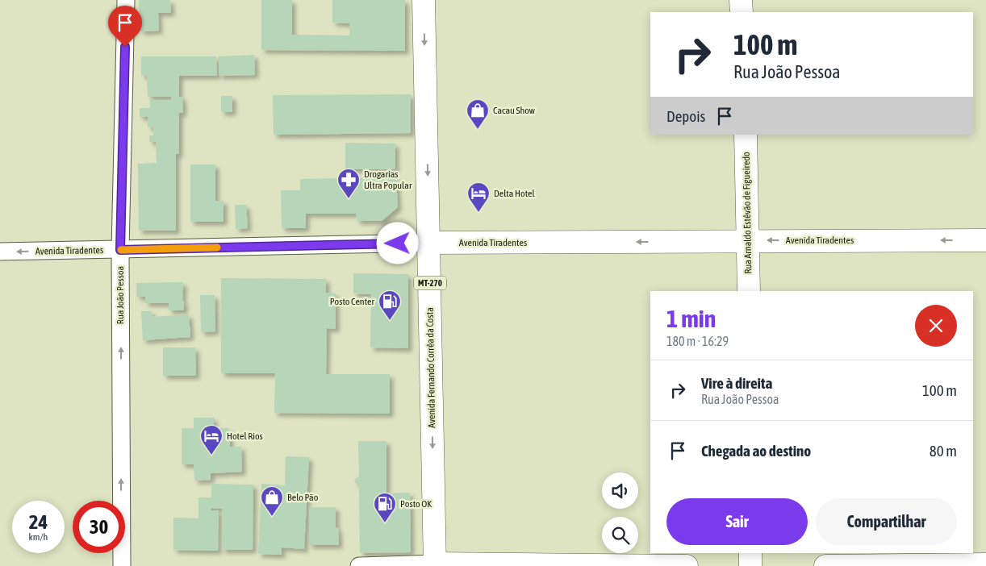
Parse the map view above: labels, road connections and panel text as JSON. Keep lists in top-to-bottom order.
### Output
{
  "streets": {
    "main road": [
      "Rua Arnaldo Estêvão de Figueiredo",
      "Avenida Tiradentes",
      "MT-270",
      "Avenida Fernando Corrêa da Costa"
    ],
    "street": ["Rua João Pessoa"]
  },
  "crossings": [
    ["Rua Arnaldo Estêvão de Figueiredo", "Avenida Tiradentes"],
    ["Avenida Tiradentes", "Rua João Pessoa"],
    ["Avenida Tiradentes", "Avenida Fernando Corrêa da Costa"]
  ],
  "one_way": ["Avenida Tiradentes", "Rua João Pessoa", "Avenida Fernando Corrêa da Costa"],
  "places": {
    "shop": ["Cacau Show", "Belo Pão"],
    "pharmacy": ["Drogarias Ultra Popular"],
    "hotel": ["Delta Hotel", "Hotel Rios"],
    "fuel station": ["Posto Center", "Posto OK"]
  },
  "page": {
    "turn": ["100 m", "Rua João Pessoa"],
    "then": "Depois",
    "heading": ["1 min", "180 m · 16:29"],
    "list": [
      {
        "name": "Vire à direita",
        "note": "Rua João Pessoa",
        "value": "100 m"
      },
      {
        "name": "Chegada ao destino",
        "value": "80 m"
      }
    ],
    "buttons": ["Sair", "Compartilhar"],
    "speed": "24 km/h",
    "limit": "30"
  }
}
